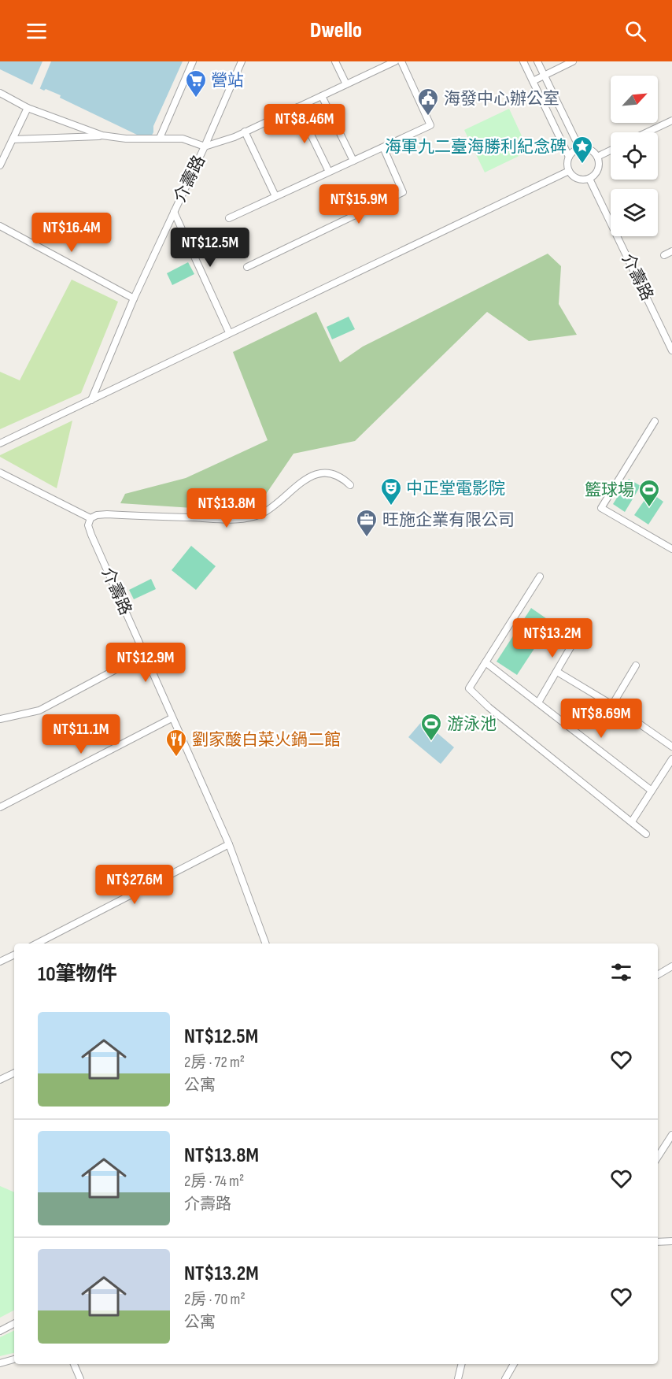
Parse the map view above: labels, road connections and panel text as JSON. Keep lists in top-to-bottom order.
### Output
{
  "streets": {
    "street": ["介壽路"]
  },
  "places": {
    "supermarket": ["營站"],
    "public building": ["海發中心辦公室"],
    "place": ["海軍九二臺海勝利紀念碑"],
    "theatre": ["中正堂電影院"],
    "sports": ["籃球場", "游泳池"],
    "office": ["旺施企業有限公司"],
    "restaurant": ["劉家酸白菜火鍋二館"]
  },
  "north": "top right",
  "page": {
    "header": "Dwello",
    "price": [
      "NT$8.46M",
      "NT$15.9M",
      "NT$16.4M",
      "NT$12.5M",
      "NT$13.8M",
      "NT$13.2M",
      "NT$12.9M",
      "NT$8.69M",
      "NT$11.1M",
      "NT$27.6M"
    ],
    "heading": "10筆物件",
    "list": [
      {
        "name": "NT$12.5M",
        "note": "2房 · 72 m² · 公寓"
      },
      {
        "name": "NT$13.8M",
        "note": "2房 · 74 m² · 介壽路"
      },
      {
        "name": "NT$13.2M",
        "note": "2房 · 70 m² · 公寓"
      }
    ]
  }
}
